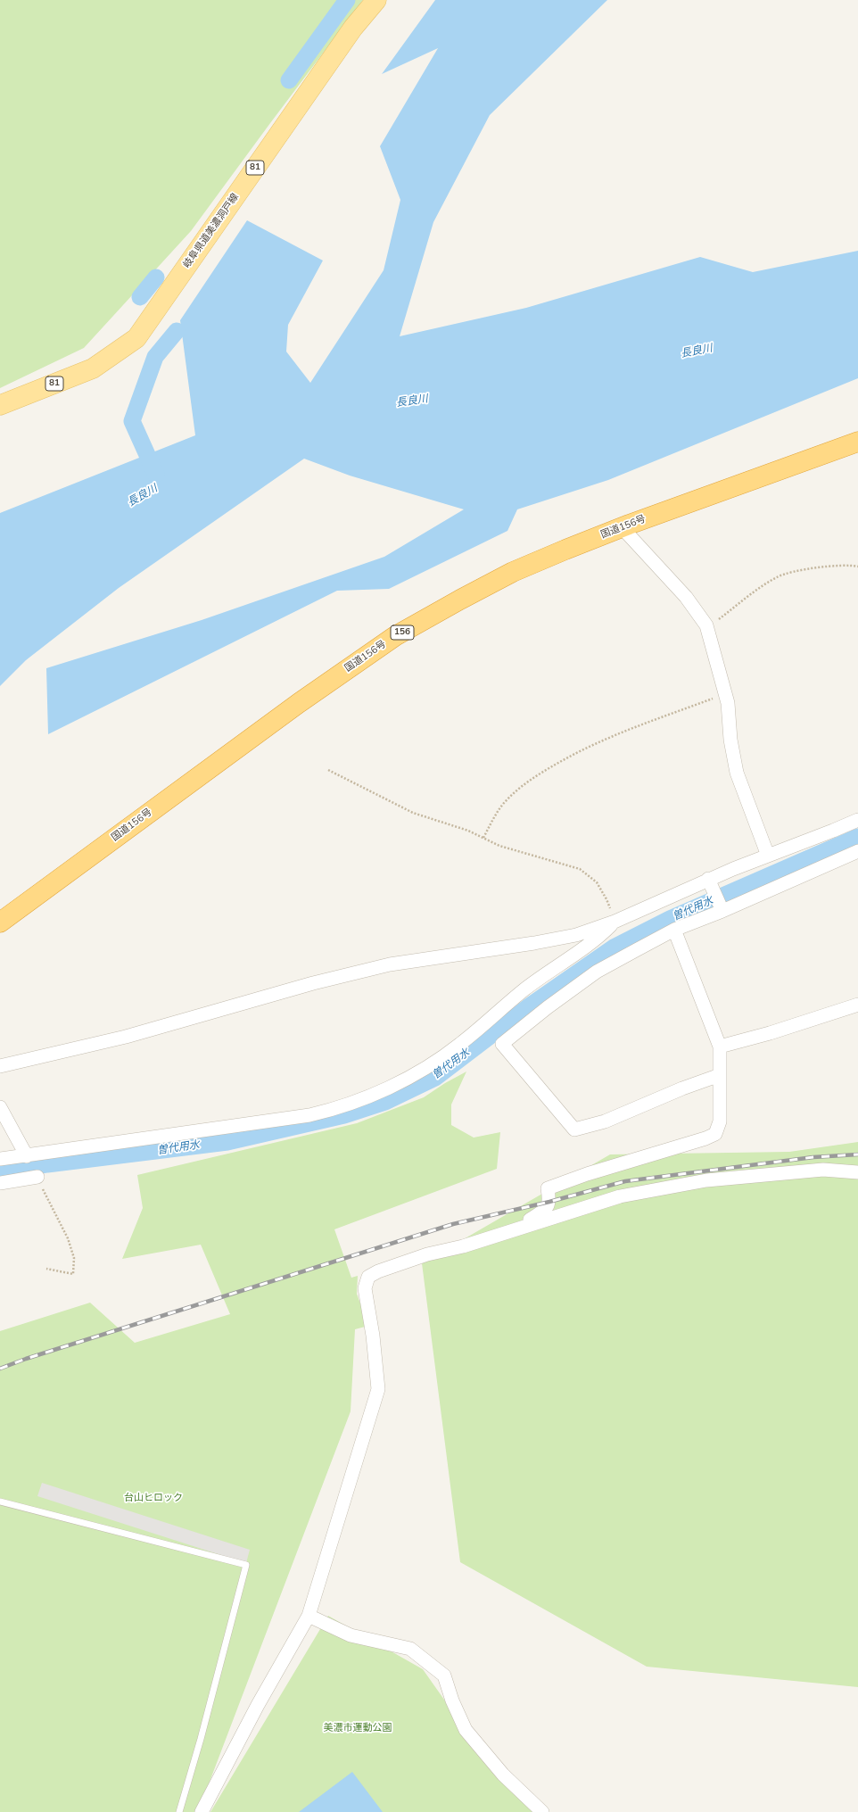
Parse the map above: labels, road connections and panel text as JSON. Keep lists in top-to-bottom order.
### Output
{
  "streets": {
    "highway": ["国道156号", "156"],
    "main road": ["81", "岐阜県道美濃洞戸線"]
  },
  "water": ["長良川", "曽代用水"],
  "parks": ["台山ヒロック", "美濃市運動公園"]
}
